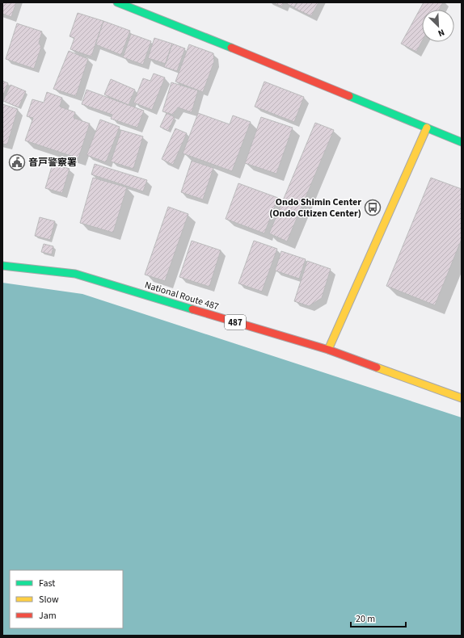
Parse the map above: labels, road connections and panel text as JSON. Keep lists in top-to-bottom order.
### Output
{
  "streets": {
    "main road": ["National Route 487", "487"]
  },
  "places": {
    "public building": ["音戸警察署"],
    "bus stop": ["Ondo Shimin Center (Ondo Citizen Center)"]
  },
  "legend": ["Fast", "Slow", "Jam"],
  "scale_bar": "20 m",
  "north": "bottom right"
}
